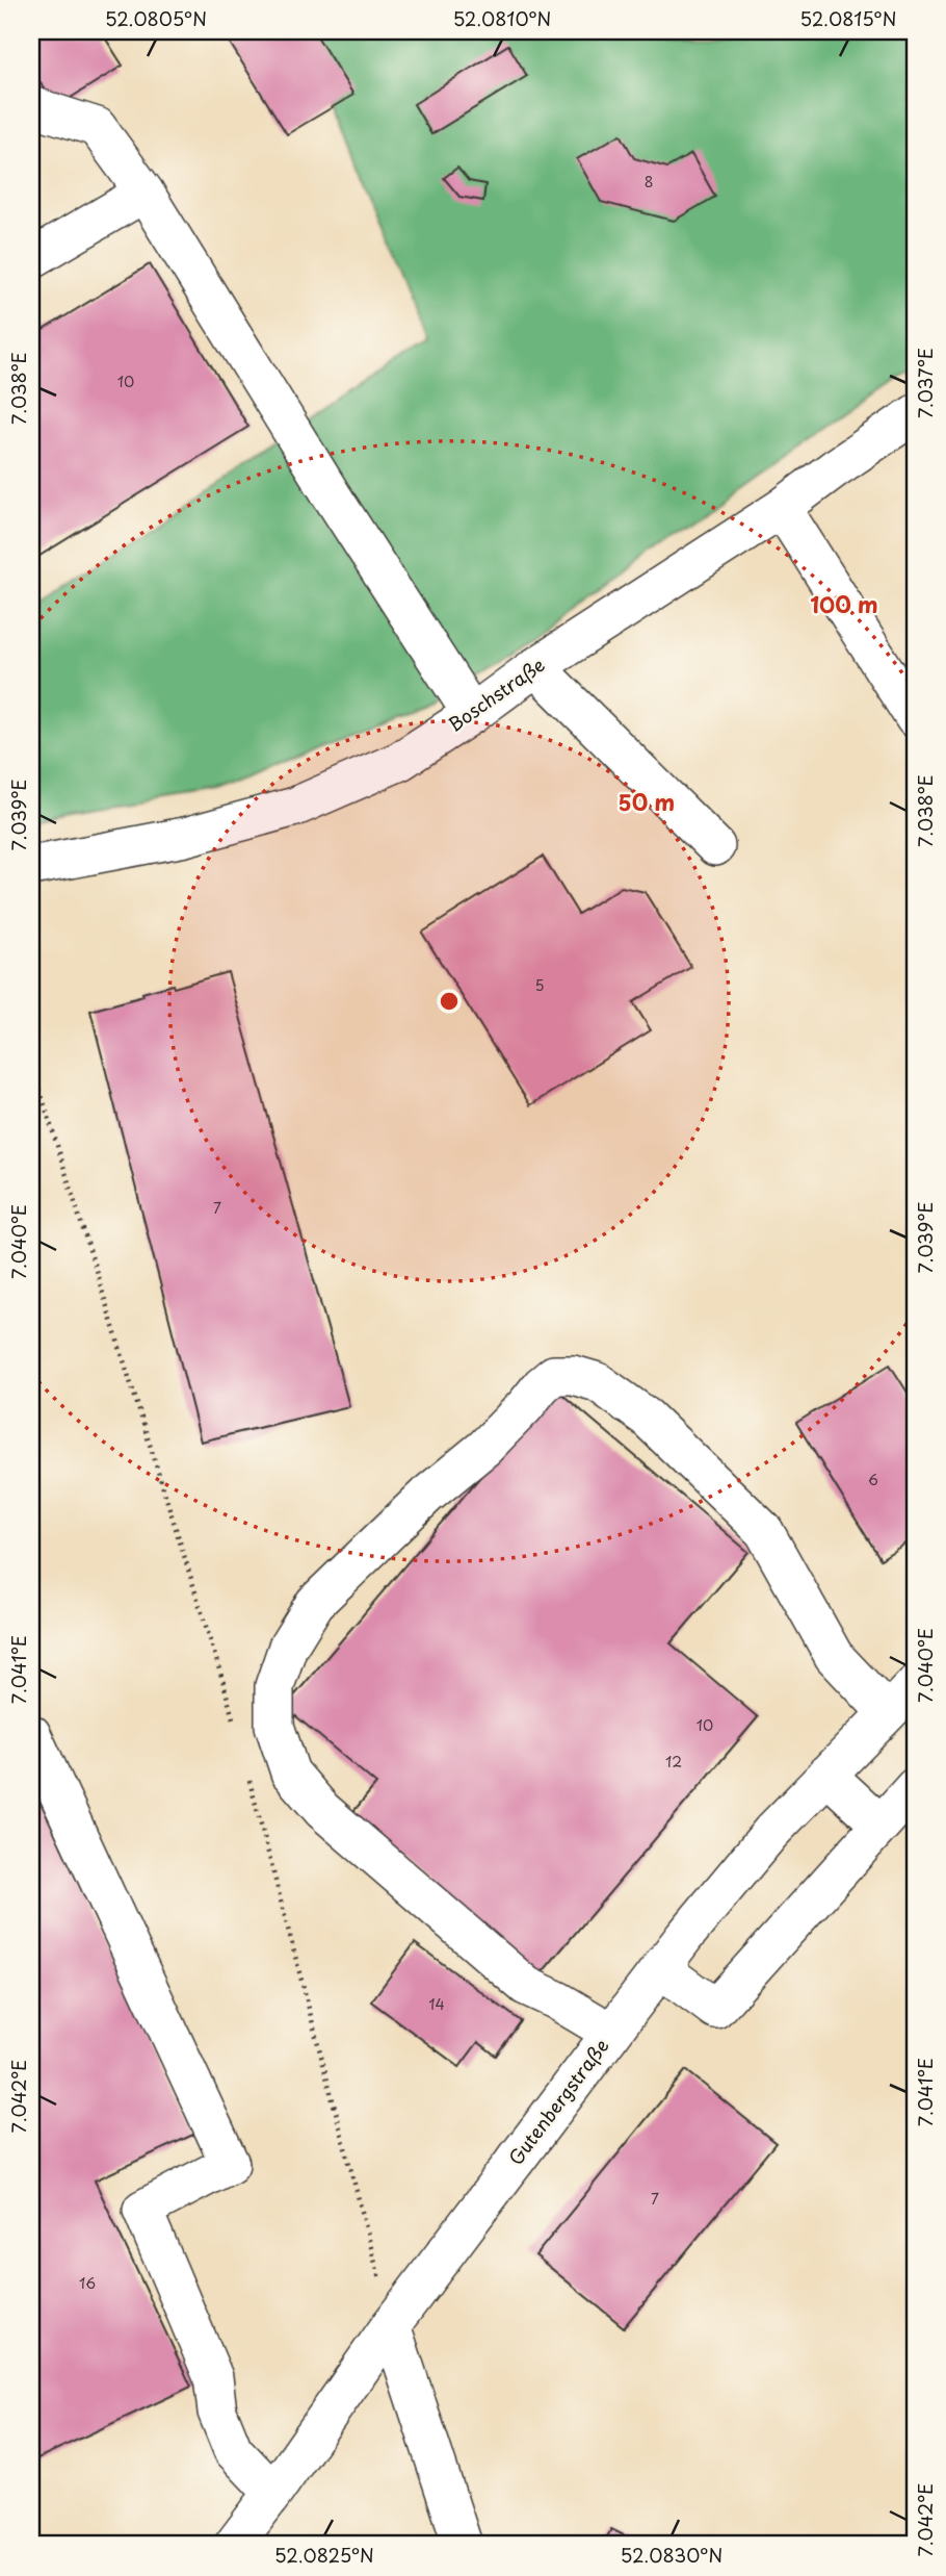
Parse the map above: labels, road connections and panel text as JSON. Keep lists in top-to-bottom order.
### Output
{
  "streets": {
    "street": ["Boschstraße", "Gutenbergstraße"]
  },
  "house_numbers": [
    "8",
    "10",
    "5",
    "7",
    "6",
    "10",
    "12",
    "14",
    "7",
    "16"
  ],
  "coordinates": [
    "52.0805°N",
    "52.0810°N",
    "52.0815°N",
    "7.037°E",
    "7.038°E",
    "7.039°E",
    "7.040°E",
    "7.041°E",
    "7.042°E",
    "52.0825°N",
    "52.0830°N"
  ],
  "rings": ["100 m", "50 m"]
}
